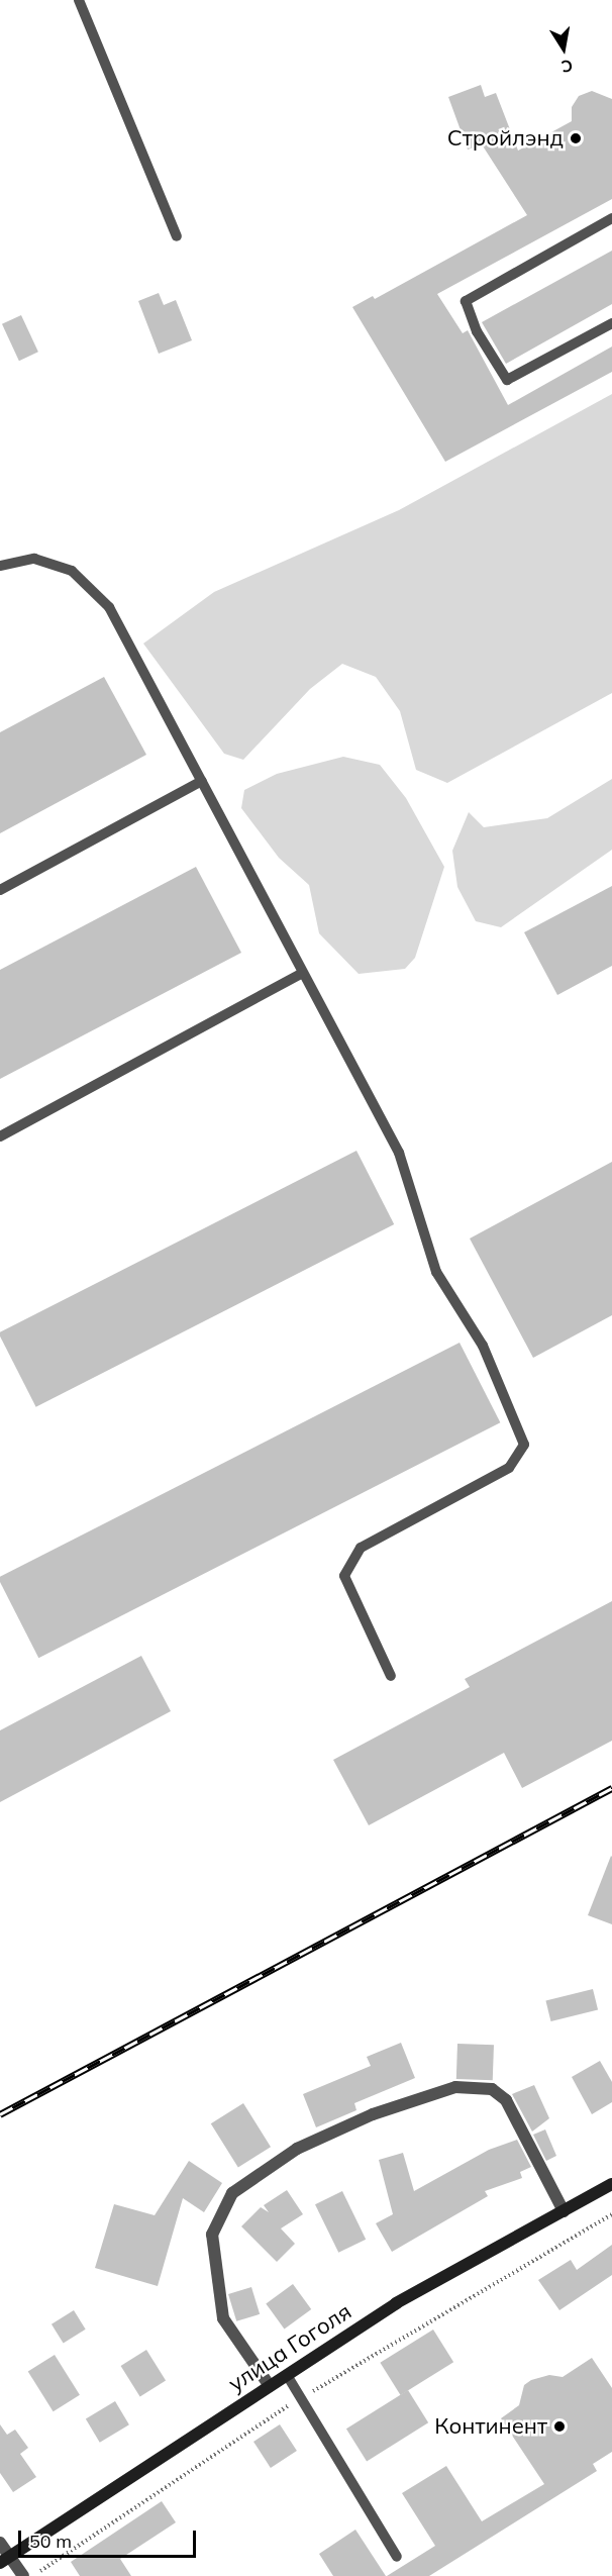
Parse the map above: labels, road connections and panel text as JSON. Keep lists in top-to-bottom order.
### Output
{
  "streets": {
    "main road": ["улица Гоголя"]
  },
  "places": ["Стройлэнд", "Континент"],
  "scale_bar": "50 m",
  "north": "bottom"
}
